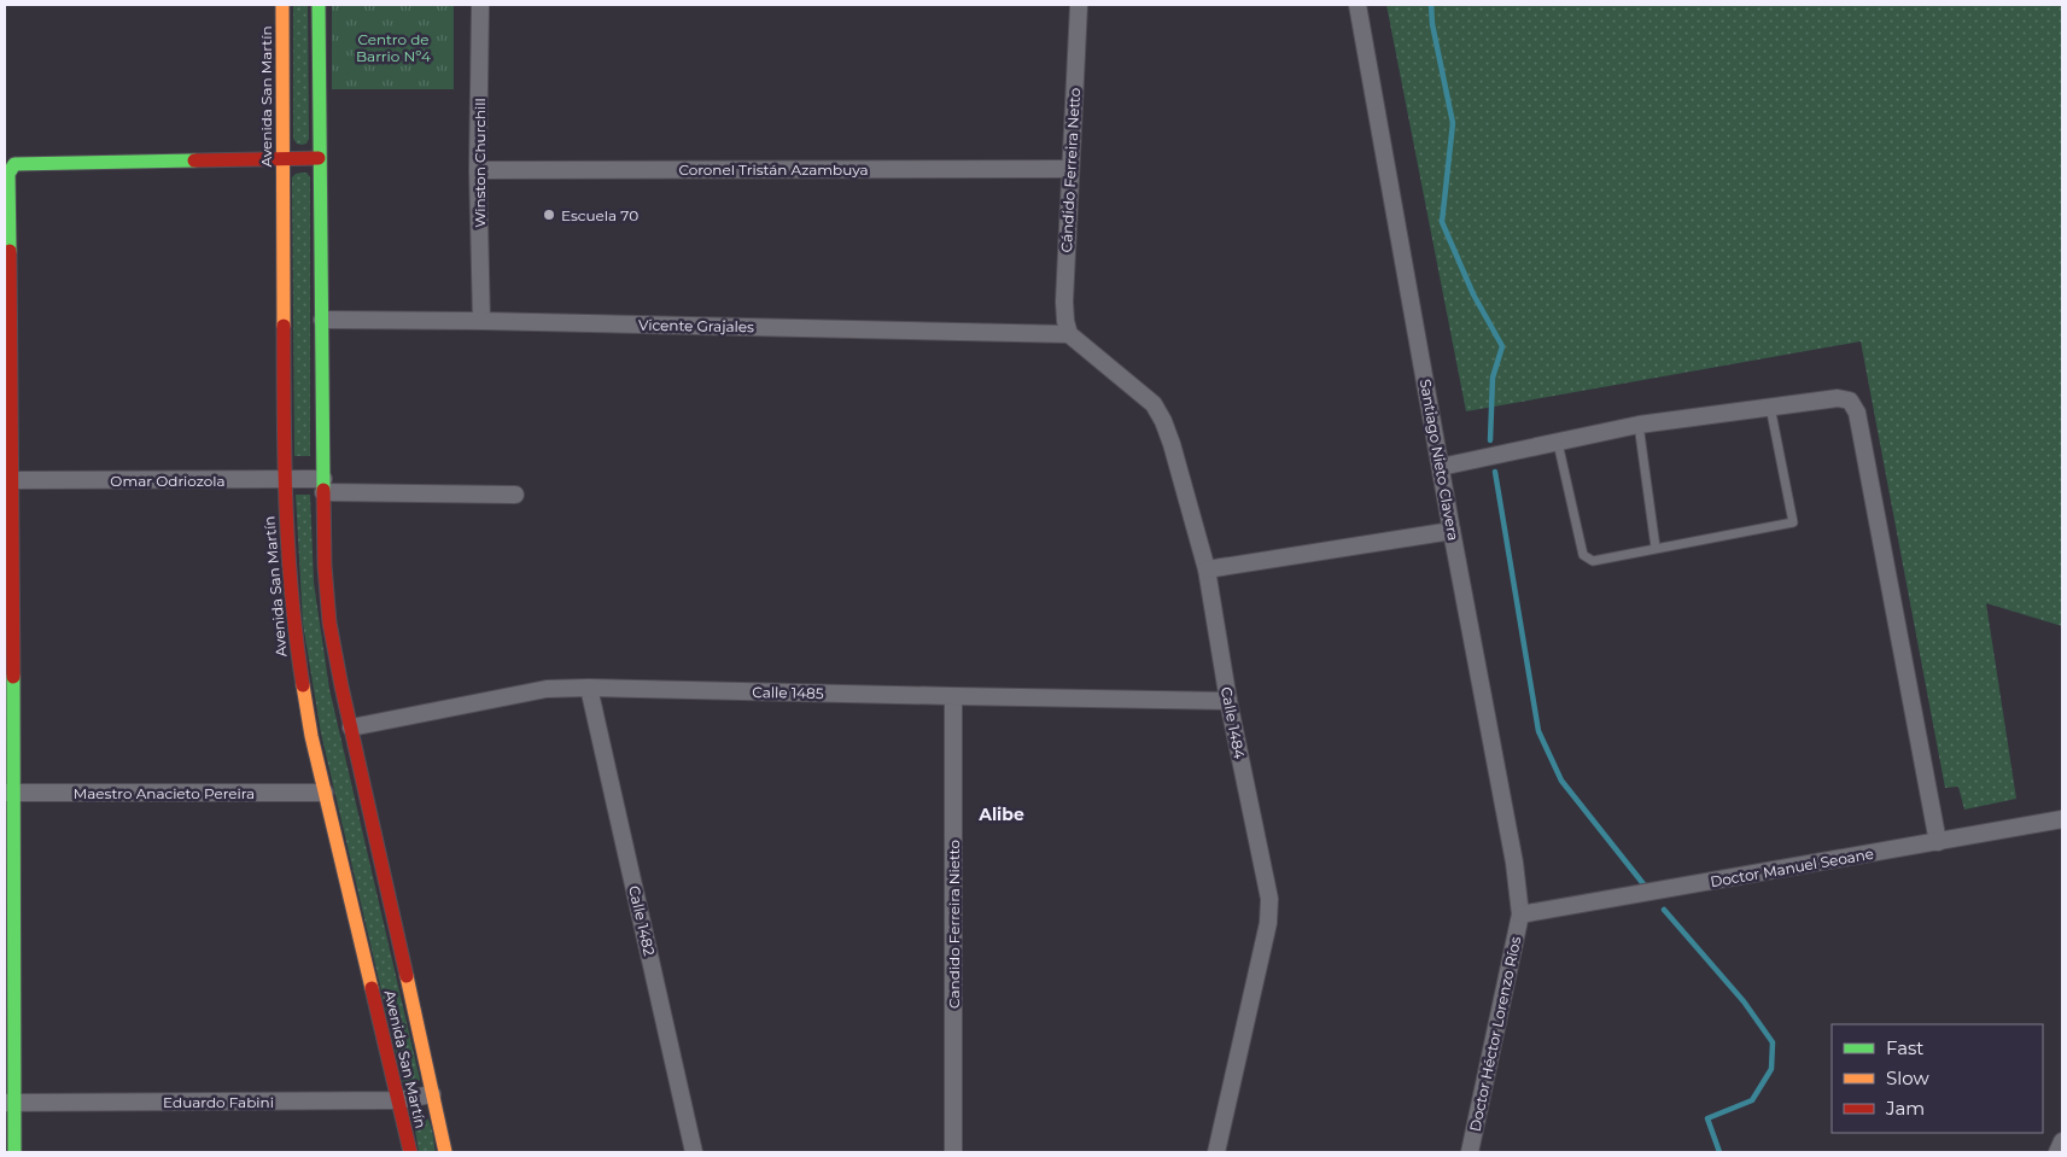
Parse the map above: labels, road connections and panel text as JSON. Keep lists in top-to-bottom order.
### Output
{
  "streets": {
    "street": [
      "Avenida San Martín",
      "Winston Churchill",
      "Coronel Tristán Azambuya",
      "Cándido Ferreira Netto",
      "Vicente Grajales",
      "Santiago Nieto Clavera",
      "Omar Odriozola",
      "Calle 1485",
      "Calle 1484",
      "Maestro Anacieto Pereira",
      "Doctor Manuel Seoane",
      "Calle 1482",
      "Candido Ferreira Nietto",
      "Doctor Héctor Lorenzo Ríos",
      "Eduardo Fabini"
    ]
  },
  "crossings": [
    ["Avenida San Martín", "Vicente Grajales"],
    ["Avenida San Martín", "Omar Odriozola"],
    ["Avenida San Martín", "Calle 1485"],
    ["Avenida San Martín", "Maestro Anacieto Pereira"],
    ["Avenida San Martín", "Eduardo Fabini"],
    ["Winston Churchill", "Coronel Tristán Azambuya"],
    ["Winston Churchill", "Vicente Grajales"],
    ["Coronel Tristán Azambuya", "Cándido Ferreira Netto"],
    ["Cándido Ferreira Netto", "Vicente Grajales"],
    ["Cándido Ferreira Netto", "Calle 1484"],
    ["Vicente Grajales", "Calle 1484"],
    ["Santiago Nieto Clavera", "Doctor Manuel Seoane"],
    ["Santiago Nieto Clavera", "Doctor Héctor Lorenzo Ríos"],
    ["Calle 1485", "Calle 1484"],
    ["Calle 1485", "Calle 1482"],
    ["Calle 1485", "Candido Ferreira Nietto"],
    ["Doctor Manuel Seoane", "Doctor Héctor Lorenzo Ríos"]
  ],
  "districts": ["Alibe"],
  "parks": ["Centro de Barrio Nº4"],
  "places": ["Escuela 70"],
  "legend": ["Fast", "Slow", "Jam"]
}
